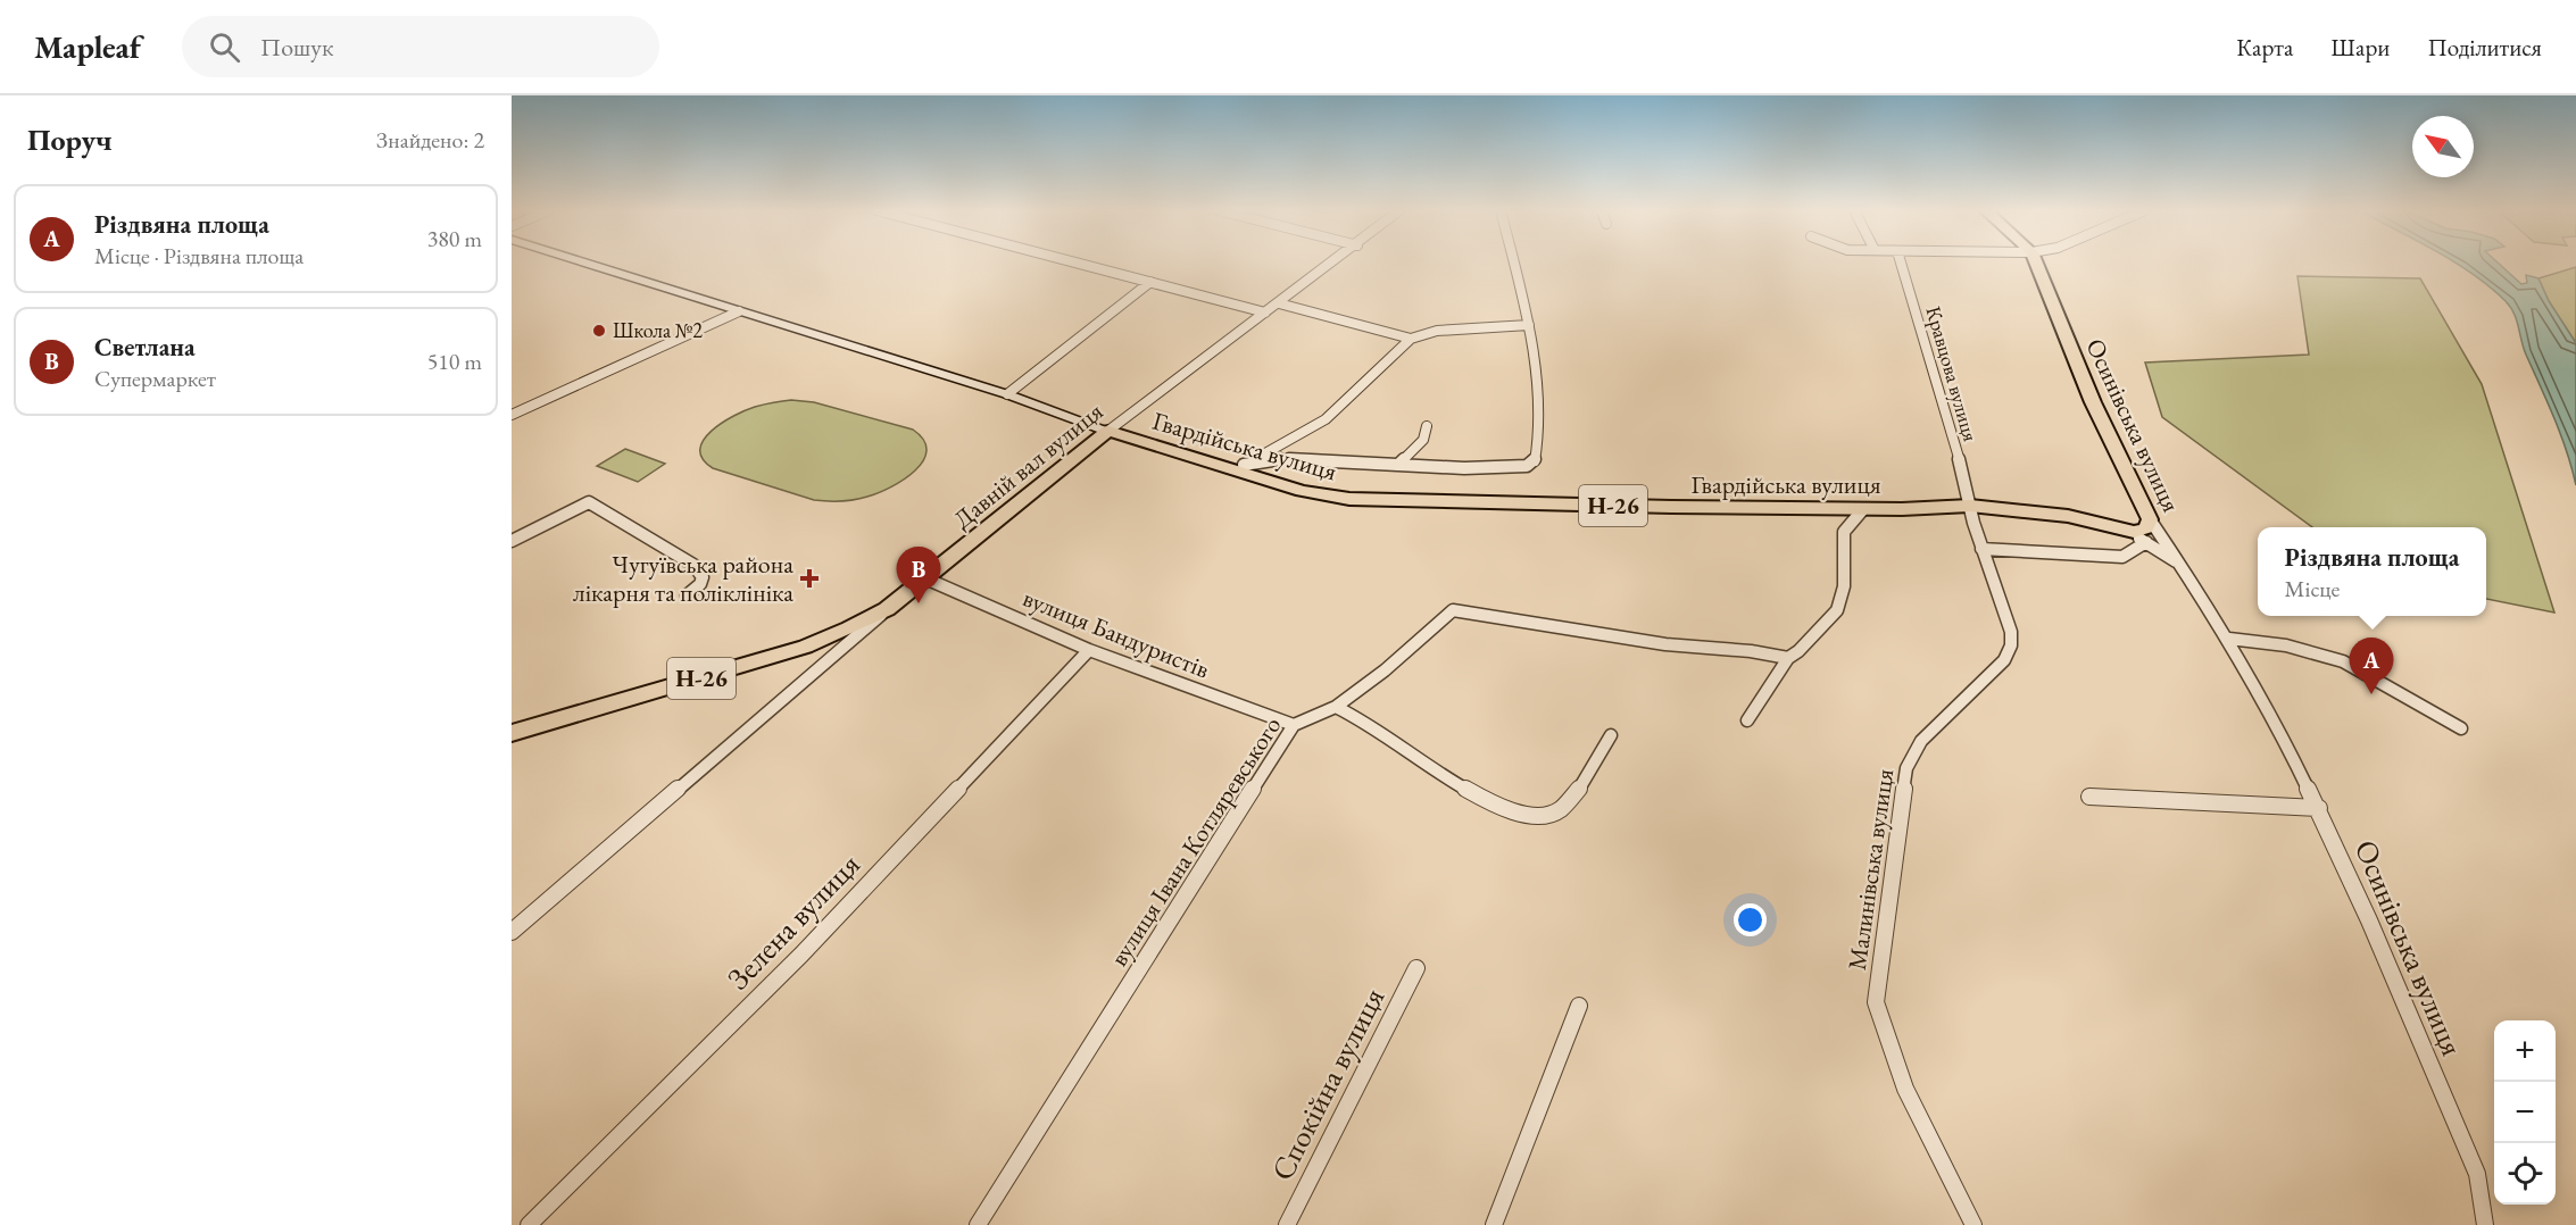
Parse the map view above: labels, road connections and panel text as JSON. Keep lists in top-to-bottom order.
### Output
{
  "streets": {
    "main road": [
      "Осинівська вулиця",
      "Гвардійська вулиця",
      "Давній вал вулиця",
      "Н-26"
    ],
    "street": [
      "Кравцова вулиця",
      "вулиця Бандуристів",
      "вулиця Івана Котляревського",
      "Малинівська вулиця",
      "Зелена вулиця",
      "Спокійна вулиця"
    ]
  },
  "crossings": [
    ["Кравцова вулиця", "Гвардійська вулиця"],
    ["Кравцова вулиця", "Малинівська вулиця"],
    ["Гвардійська вулиця", "Давній вал вулиця"],
    ["Гвардійська вулиця", "Малинівська вулиця"],
    ["Давній вал вулиця", "Н-26"],
    ["Давній вал вулиця", "вулиця Бандуристів"],
    ["вулиця Бандуристів", "вулиця Івана Котляревського"],
    ["вулиця Бандуристів", "Зелена вулиця"]
  ],
  "places": {
    "other": ["Школа №2"],
    "health": ["Чугуївська района лікарня та поліклініка"]
  },
  "north": "top left",
  "page": {
    "header": "Mapleaf",
    "search": "Пошук",
    "nav": ["Карта", "Шари", "Поділитися"],
    "heading": ["Поруч", "Знайдено: 2"],
    "list": [
      {
        "mark": "A",
        "name": "Різдвяна площа",
        "note": "Місце · Різдвяна площа",
        "value": "380 m"
      },
      {
        "mark": "B",
        "name": "Светлана",
        "note": "Супермаркет",
        "value": "510 m"
      }
    ],
    "popup": ["Різдвяна площа", "Місце"],
    "pins": ["B", "A"],
    "map_buttons": ["+", "−"]
  }
}
